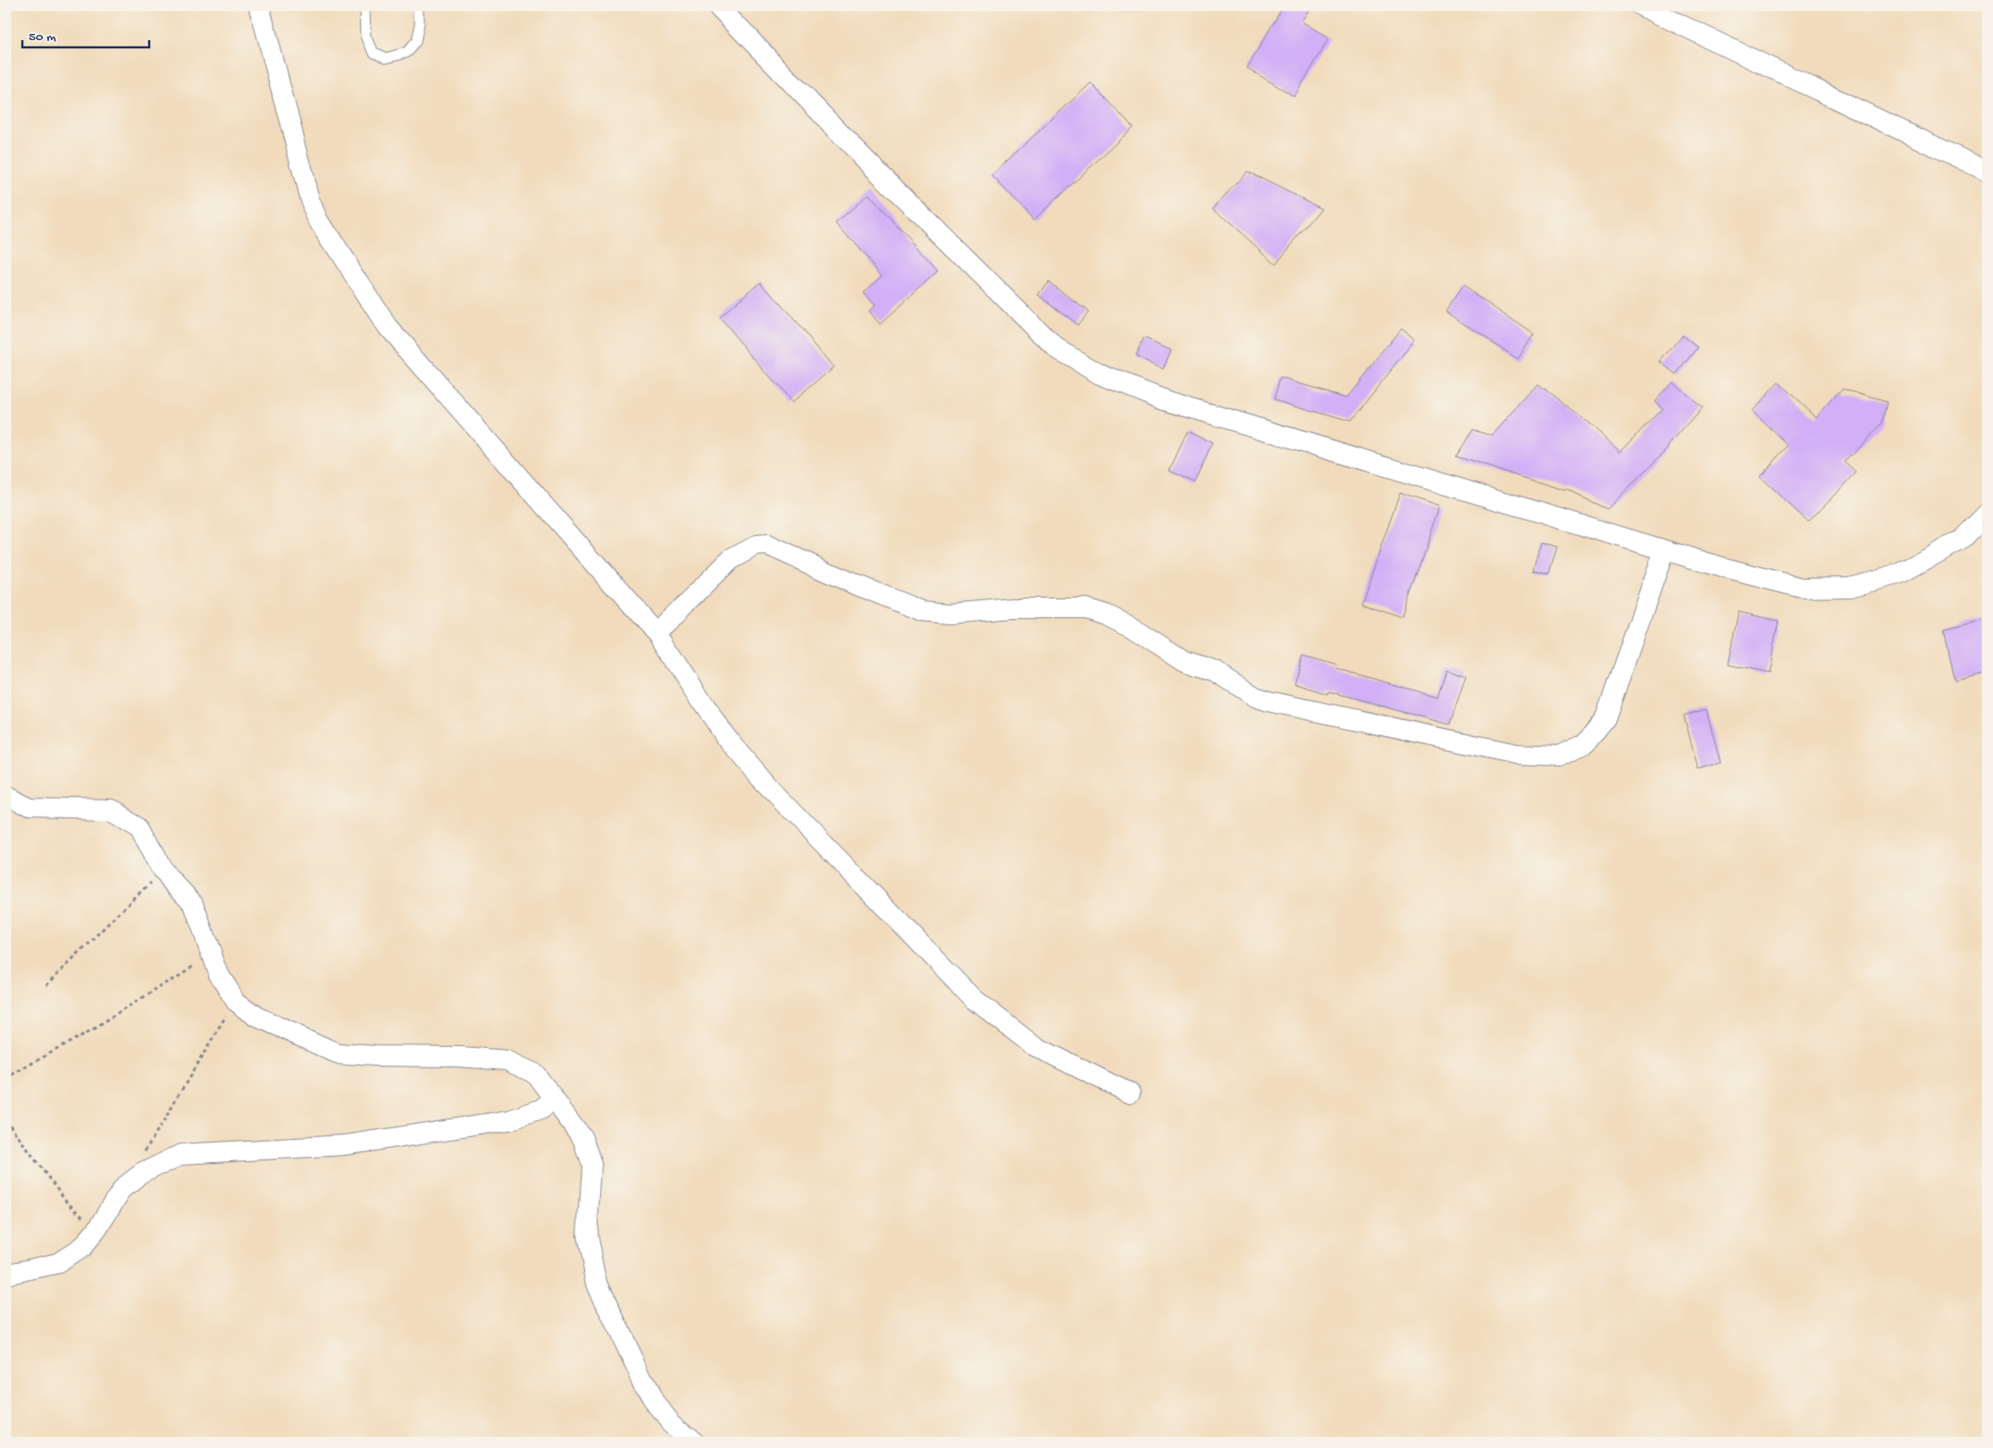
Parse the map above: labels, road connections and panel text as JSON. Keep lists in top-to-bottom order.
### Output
{
  "scale_bar": "50 m"
}
